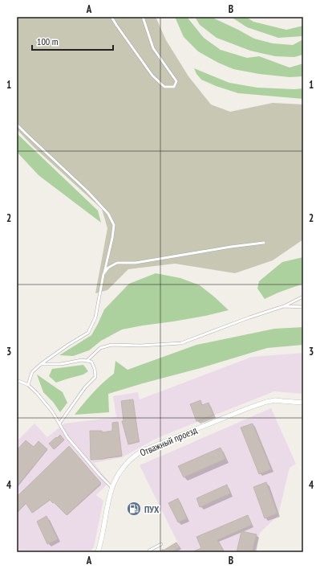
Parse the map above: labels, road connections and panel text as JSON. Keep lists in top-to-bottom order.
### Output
{
  "streets": {
    "street": ["Отважный проезд"]
  },
  "places": {
    "fuel station": ["ПУХ"]
  },
  "scale_bar": "100 m",
  "grid": {
    "columns": ["A", "B"],
    "rows": [
      "1",
      "2",
      "3",
      "4"
    ]
  }
}
